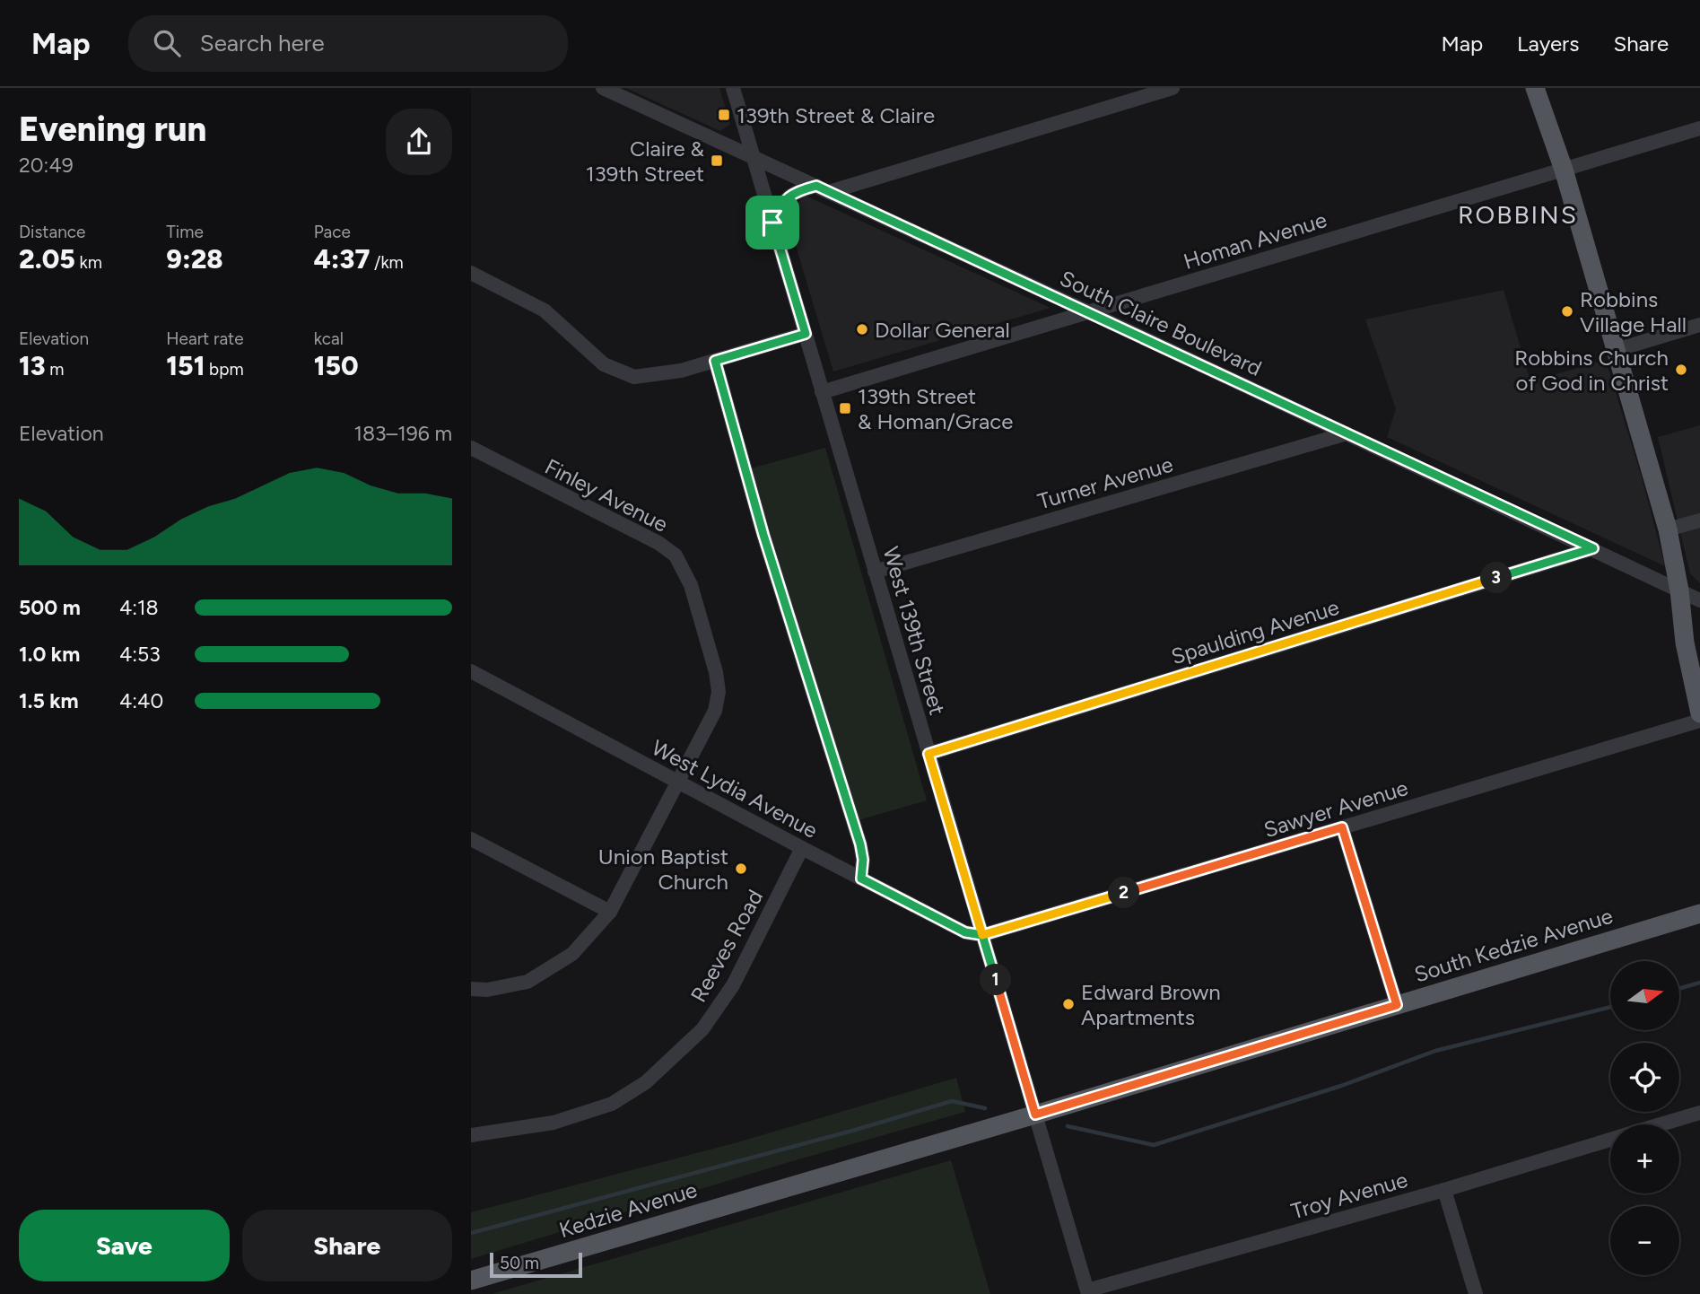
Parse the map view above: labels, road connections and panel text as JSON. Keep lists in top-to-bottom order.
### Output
{
  "streets": {
    "main road": ["South Kedzie Avenue", "Kedzie Avenue"],
    "street": [
      "Homan Avenue",
      "South Claire Boulevard",
      "Turner Avenue",
      "Finley Avenue",
      "West 139th Street",
      "Spaulding Avenue",
      "West Lydia Avenue",
      "Sawyer Avenue",
      "Reeves Road",
      "Troy Avenue"
    ]
  },
  "crossings": [
    ["Homan Avenue", "South Claire Boulevard"],
    ["Homan Avenue", "West 139th Street"],
    ["South Claire Boulevard", "Turner Avenue"],
    ["South Claire Boulevard", "West 139th Street"],
    ["South Claire Boulevard", "Spaulding Avenue"],
    ["Turner Avenue", "West 139th Street"],
    ["Finley Avenue", "West Lydia Avenue"],
    ["West 139th Street", "Spaulding Avenue"],
    ["West 139th Street", "West Lydia Avenue"],
    ["West 139th Street", "Sawyer Avenue"],
    ["West 139th Street", "South Kedzie Avenue"],
    ["West 139th Street", "Troy Avenue"],
    ["West Lydia Avenue", "Sawyer Avenue"],
    ["West Lydia Avenue", "Reeves Road"],
    ["South Kedzie Avenue", "Kedzie Avenue"]
  ],
  "districts": ["ROBBINS"],
  "places": {
    "transit": ["139th Street & Claire", "Claire & 139th Street", "139th Street & Homan/Grace"],
    "other": [
      "Robbins Village Hall",
      "Dollar General",
      "Robbins Church of God in Christ",
      "Union Baptist Church",
      "Edward Brown Apartments"
    ]
  },
  "scale_bar": "50 m",
  "north": "right",
  "page": {
    "header": "Map",
    "search": "Search here",
    "nav": ["Map", "Layers", "Share"],
    "heading": ["Evening run", "20:49"],
    "stats": [
      ["Distance", "2.05 km"],
      ["Time", "9:28"],
      ["Pace", "4:37 /km"],
      ["Elevation", "13 m"],
      ["Heart rate", "151 bpm"],
      ["kcal", "150"]
    ],
    "chart": ["Elevation", "183–196 m"],
    "pins": ["3", "2", "1"],
    "list": [
      {
        "name": "500 m",
        "note": "4:18"
      },
      {
        "name": "1.0 km",
        "note": "4:53"
      },
      {
        "name": "1.5 km",
        "note": "4:40"
      }
    ],
    "map_buttons": ["+", "−"],
    "buttons": ["Save", "Share"],
    "scale": "50 m"
  }
}
